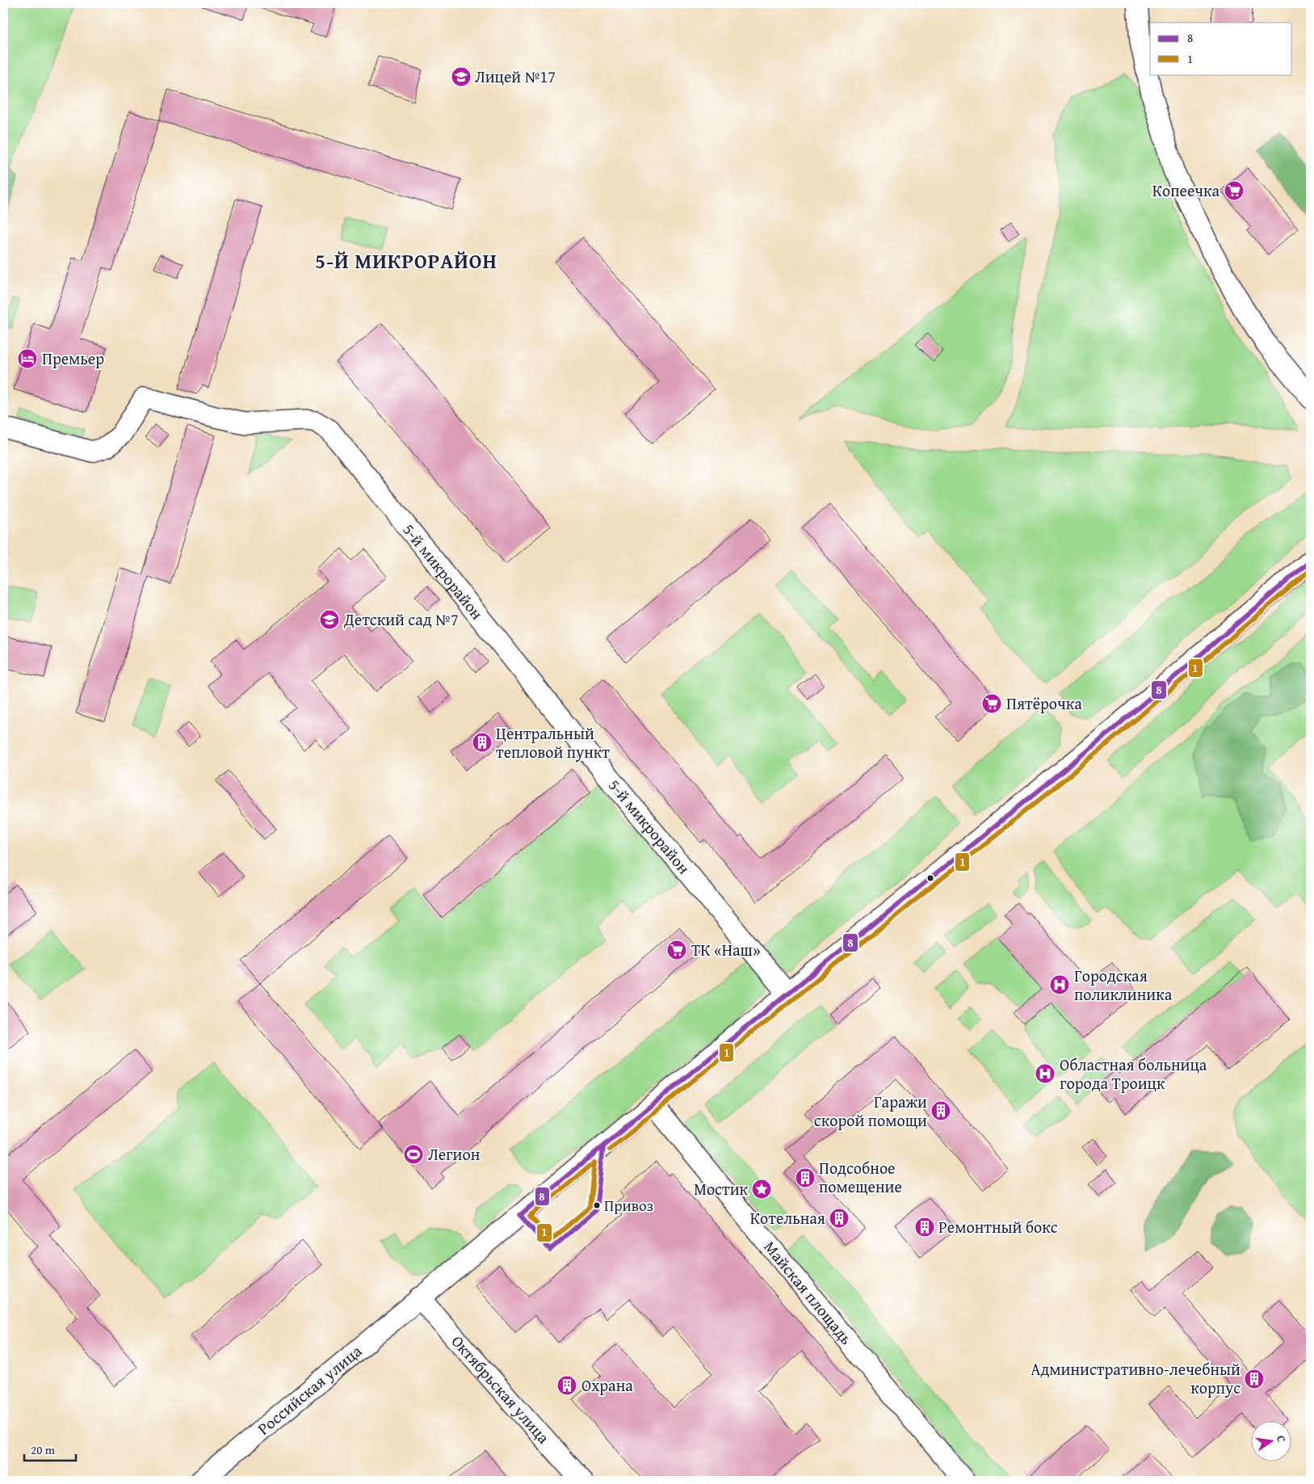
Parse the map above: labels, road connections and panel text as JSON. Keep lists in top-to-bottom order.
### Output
{
  "streets": {
    "street": [
      "5-й микрорайон",
      "Майская площадь",
      "Российская улица",
      "Октябрьская улица"
    ]
  },
  "crossings": [
    ["5-й микрорайон", "Российская улица"],
    ["Майская площадь", "Российская улица"],
    ["Российская улица", "Октябрьская улица"]
  ],
  "districts": ["5-Й МИКРОРАЙОН"],
  "places": {
    "school or university": ["Лицей №17", "Детский сад №7"],
    "supermarket": ["Копеечка", "Пятёрочка", "ТК «Наш»"],
    "hotel": ["Премьер"],
    "building": [
      "Центральный тепловой пункт",
      "Гаражи скорой помощи",
      "Подсобное помещение",
      "Котельная",
      "Ремонтный бокс",
      "Административно-лечебный корпус",
      "Охрана"
    ],
    "hospital": ["Городская поликлиника", "Областная больница города Троицк"],
    "sports": ["Легион"],
    "place": ["Мостик"],
    "other": ["Привоз"]
  },
  "lines": ["transit line 8", "transit line 1"],
  "legend": ["8", "1"],
  "scale_bar": "20 m",
  "north": "right"
}
